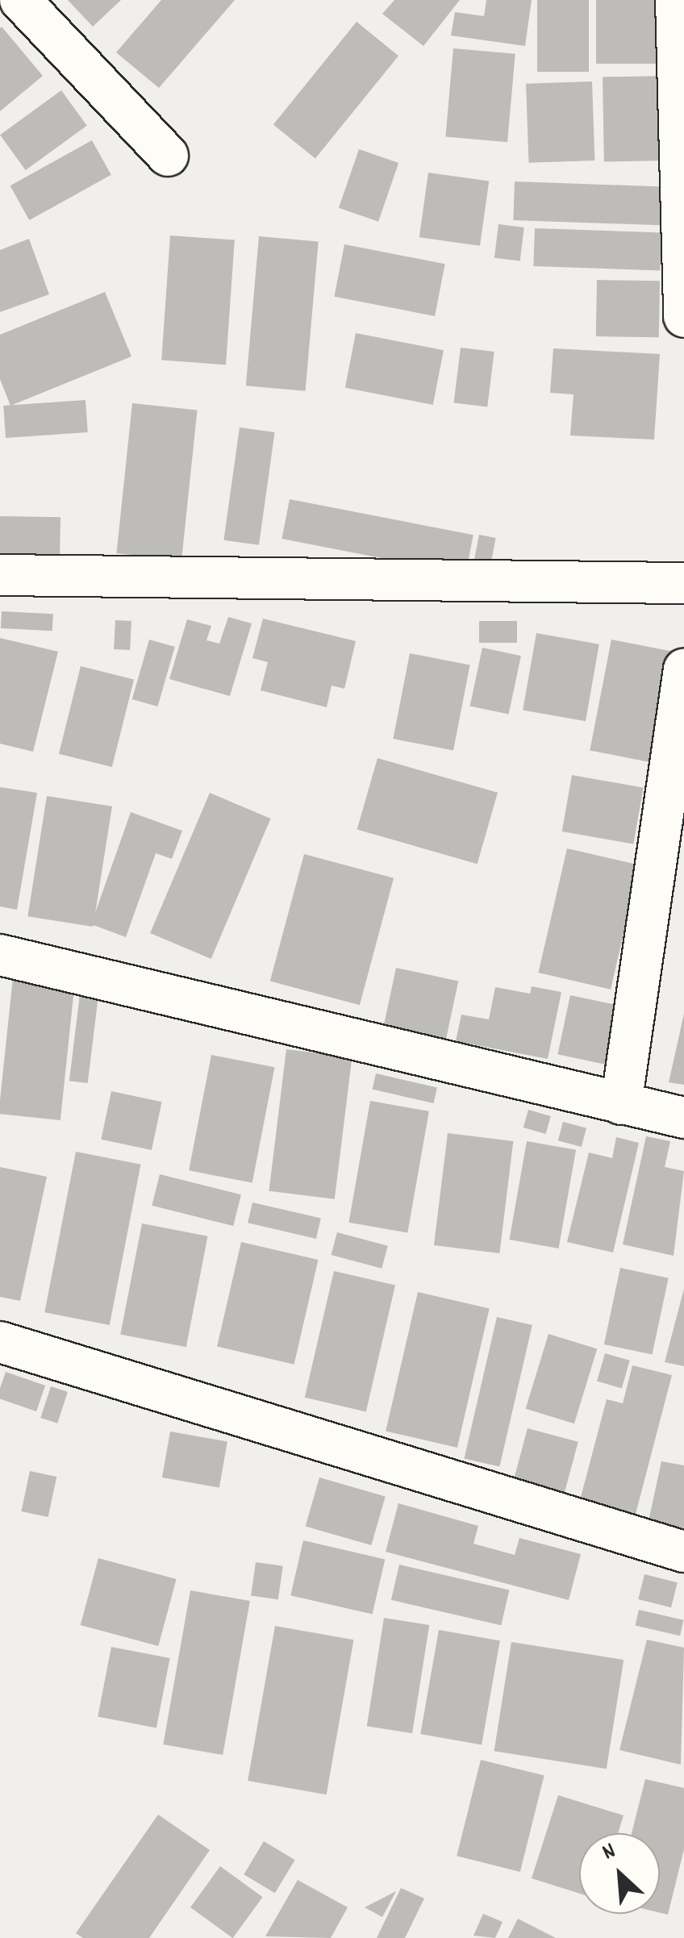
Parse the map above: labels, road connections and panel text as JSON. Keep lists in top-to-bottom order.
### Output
{
  "north": "top left"
}
